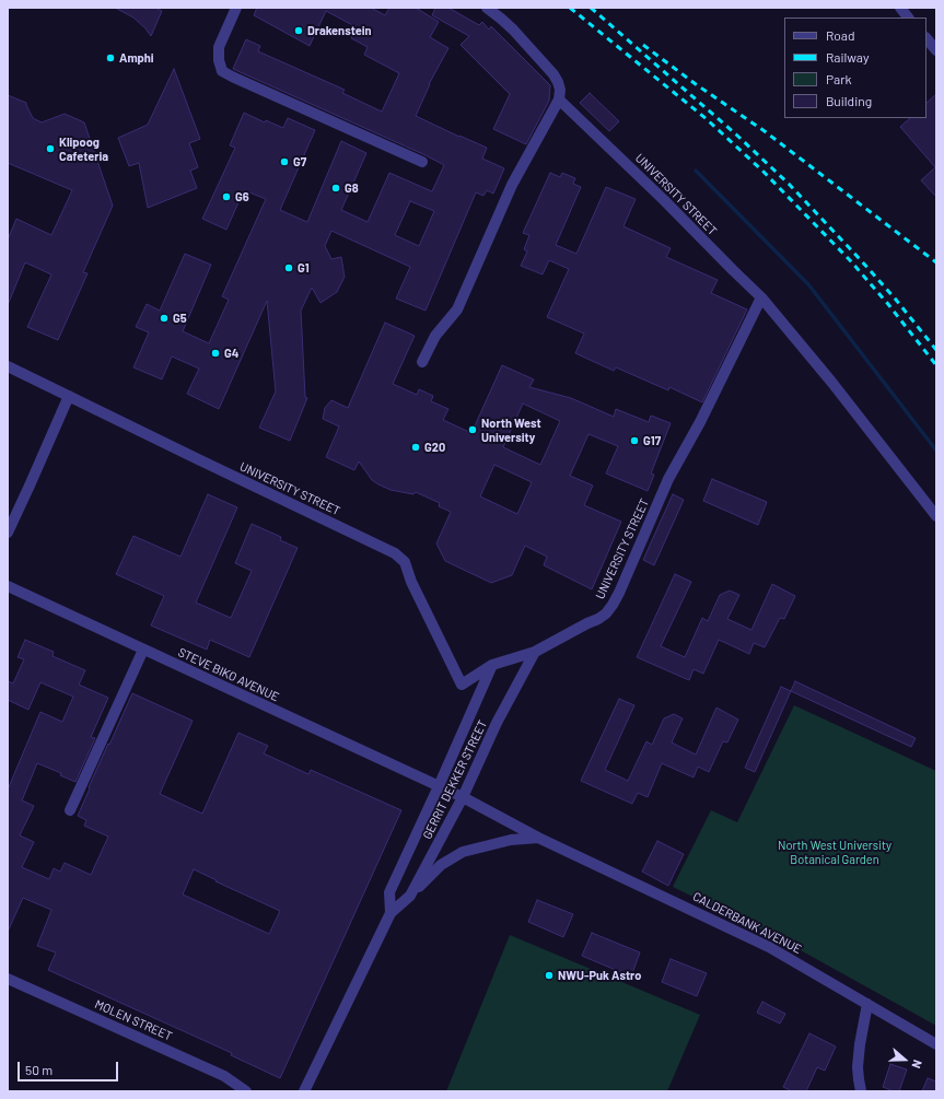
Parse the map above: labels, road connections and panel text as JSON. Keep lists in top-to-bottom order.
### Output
{
  "streets": {
    "street": [
      "UNIVERSITY STREET",
      "STEVE BIKO AVENUE",
      "GERRIT DEKKER STREET",
      "CALDERBANK AVENUE",
      "MOLEN STREET"
    ]
  },
  "crossings": [
    ["UNIVERSITY STREET", "GERRIT DEKKER STREET"],
    ["STEVE BIKO AVENUE", "GERRIT DEKKER STREET"],
    ["STEVE BIKO AVENUE", "CALDERBANK AVENUE"],
    ["GERRIT DEKKER STREET", "CALDERBANK AVENUE"]
  ],
  "parks": ["North West University Botanical Garden"],
  "places": [
    "Drakenstein",
    "Amphi",
    "Klipoog Cafeteria",
    "G7",
    "G8",
    "G6",
    "G1",
    "G5",
    "G4",
    "North West University",
    "G17",
    "G20",
    "NWU-Puk Astro"
  ],
  "legend": [
    "Road",
    "Railway",
    "Park",
    "Building"
  ],
  "scale_bar": "50 m",
  "north": "right"
}
